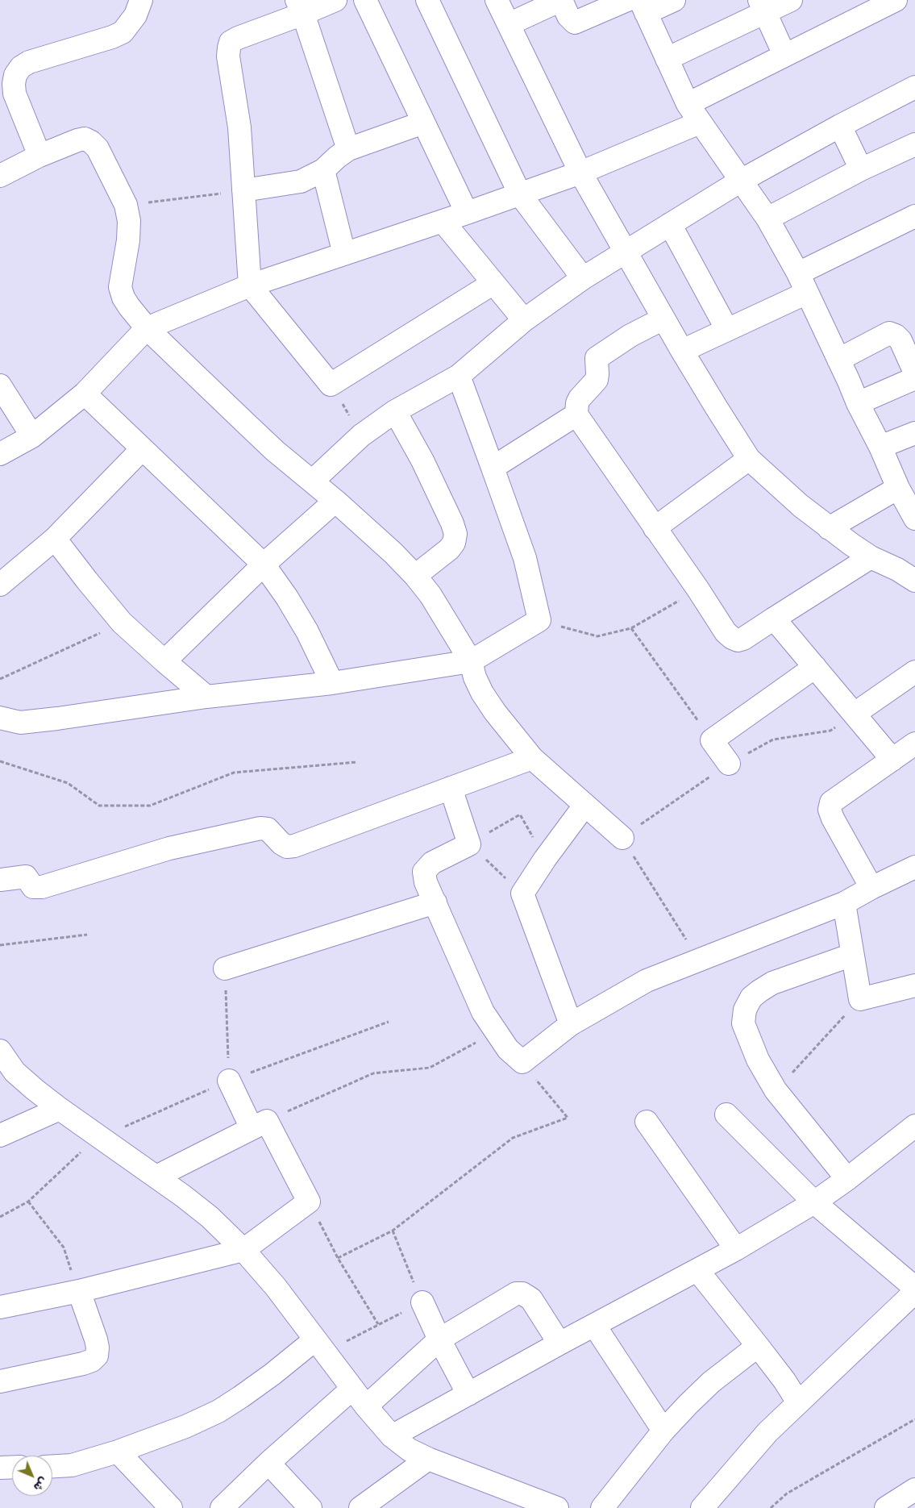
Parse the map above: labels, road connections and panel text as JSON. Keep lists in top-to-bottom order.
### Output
{
  "north": "bottom right"
}
